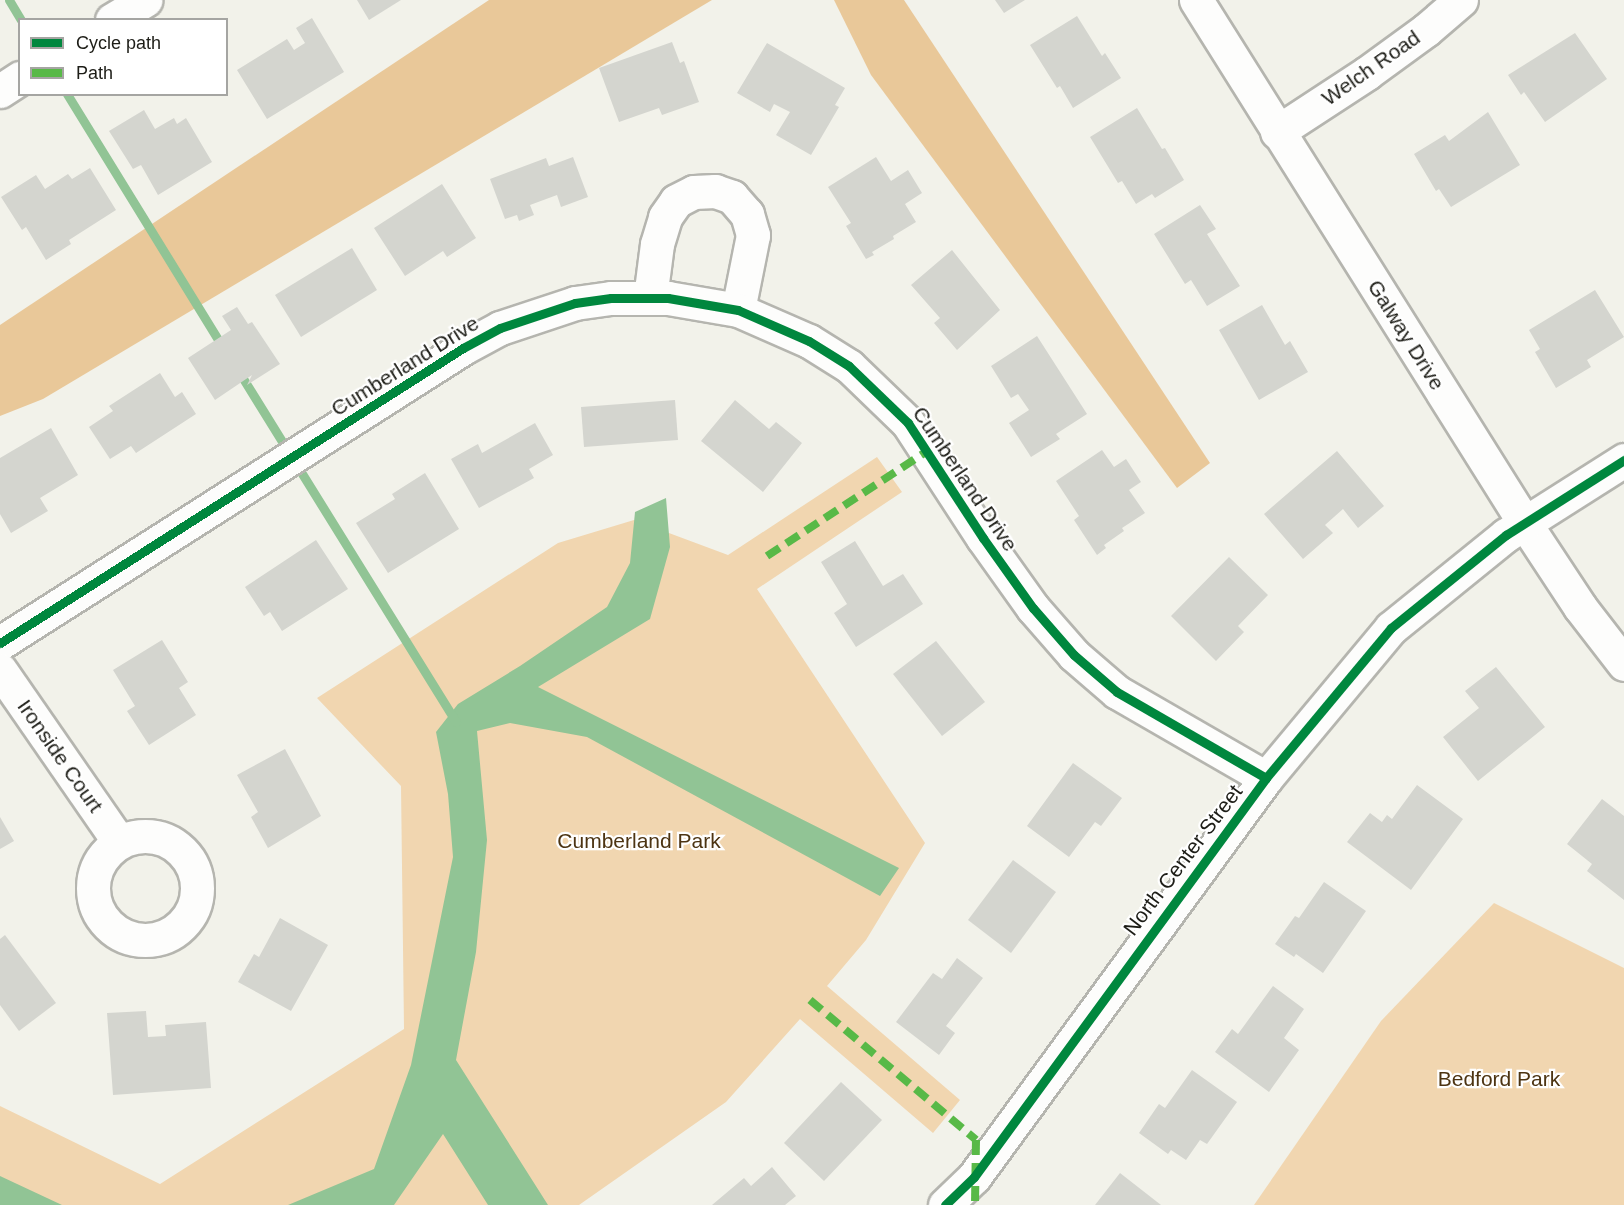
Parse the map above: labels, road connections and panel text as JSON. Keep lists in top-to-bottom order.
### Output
{
  "streets": {
    "street": [
      "Welch Road",
      "Galway Drive",
      "Cumberland Drive",
      "Ironside Court",
      "North Center Street"
    ]
  },
  "crossings": [
    ["Welch Road", "Galway Drive"],
    ["Galway Drive", "North Center Street"],
    ["Cumberland Drive", "North Center Street"]
  ],
  "parks": ["Cumberland Park", "Bedford Park"],
  "legend": ["Cycle path", "Path"]
}
